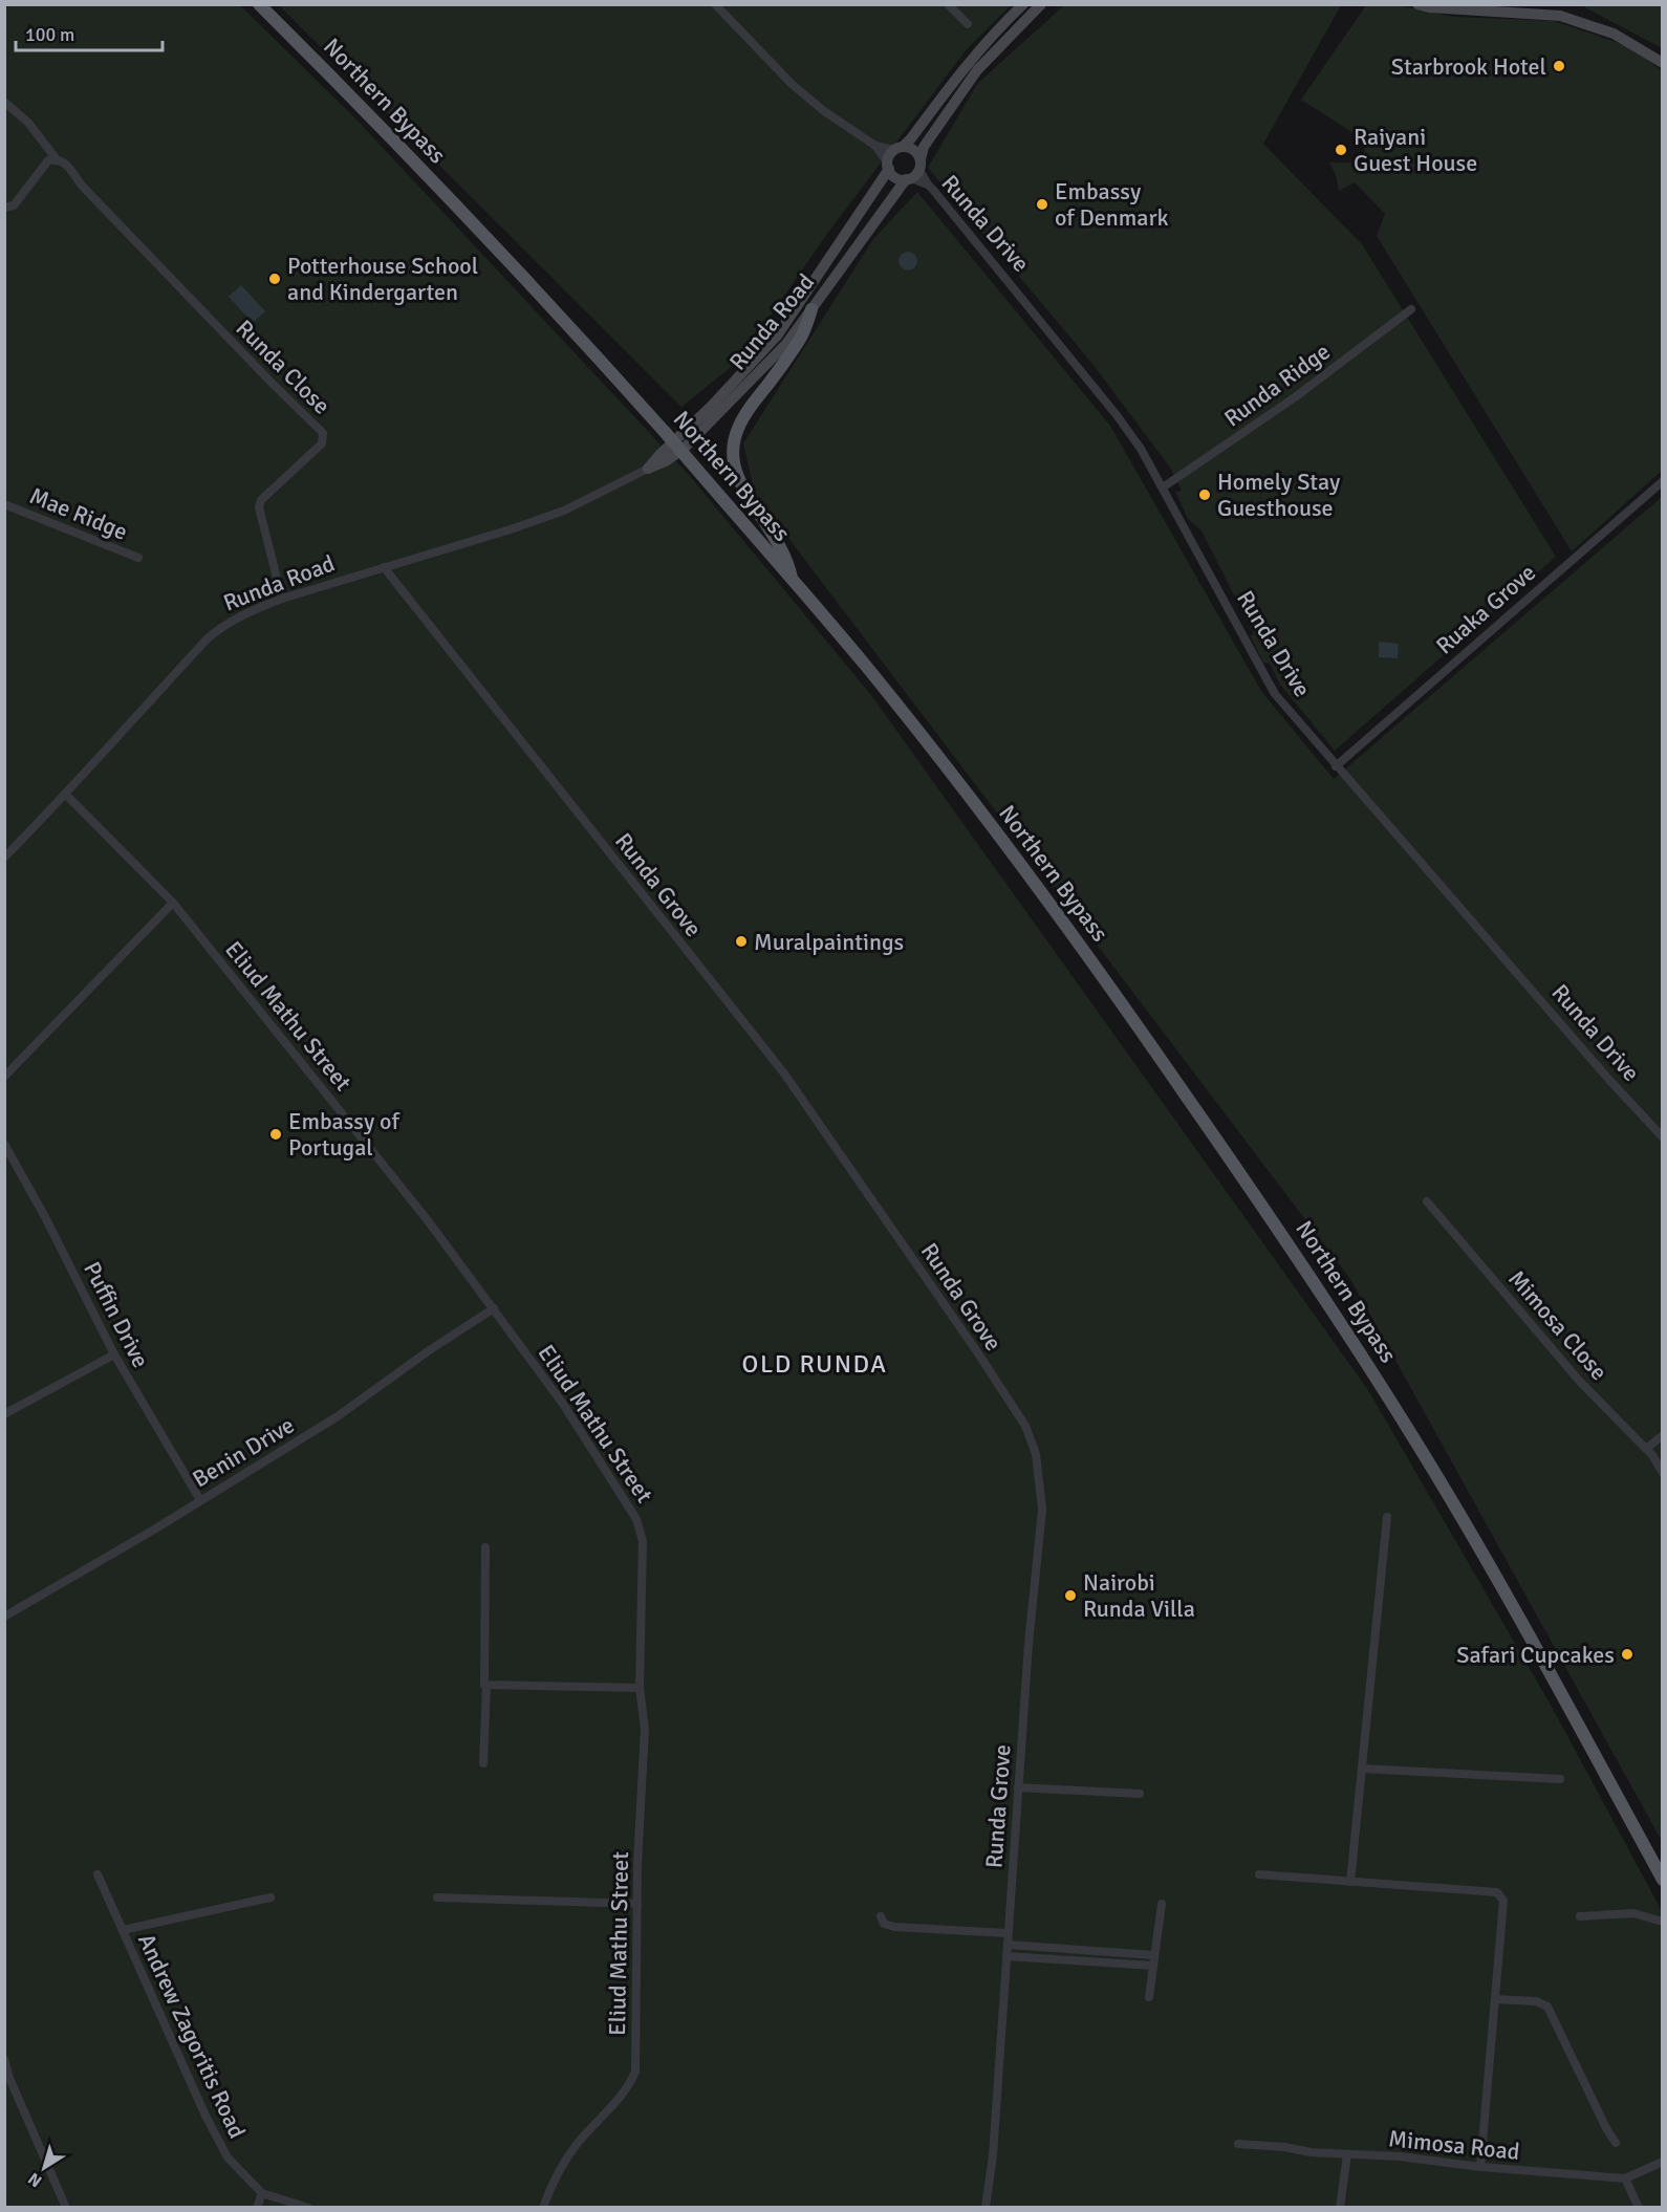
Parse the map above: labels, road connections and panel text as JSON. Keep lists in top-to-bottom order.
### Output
{
  "streets": {
    "main road": ["Northern Bypass"],
    "street": [
      "Runda Drive",
      "Runda Road",
      "Runda Close",
      "Runda Ridge",
      "Mae Ridge",
      "Ruaka Grove",
      "Runda Grove",
      "Eliud Mathu Street",
      "Puffin Drive",
      "Mimosa Close",
      "Benin Drive",
      "Andrew Zagoritis Road",
      "Mimosa Road"
    ]
  },
  "crossings": [
    ["Runda Drive", "Runda Road"],
    ["Runda Drive", "Runda Ridge"],
    ["Runda Drive", "Ruaka Grove"],
    ["Runda Road", "Runda Close"],
    ["Runda Road", "Runda Grove"],
    ["Runda Road", "Eliud Mathu Street"],
    ["Eliud Mathu Street", "Benin Drive"],
    ["Puffin Drive", "Benin Drive"]
  ],
  "districts": ["OLD RUNDA"],
  "places": [
    "Starbrook Hotel",
    "Raiyani Guest House",
    "Embassy of Denmark",
    "Potterhouse School and Kindergarten",
    "Homely Stay Guesthouse",
    "Muralpaintings",
    "Embassy of Portugal",
    "Nairobi Runda Villa",
    "Safari Cupcakes"
  ],
  "scale_bar": "100 m",
  "north": "bottom left"
}
